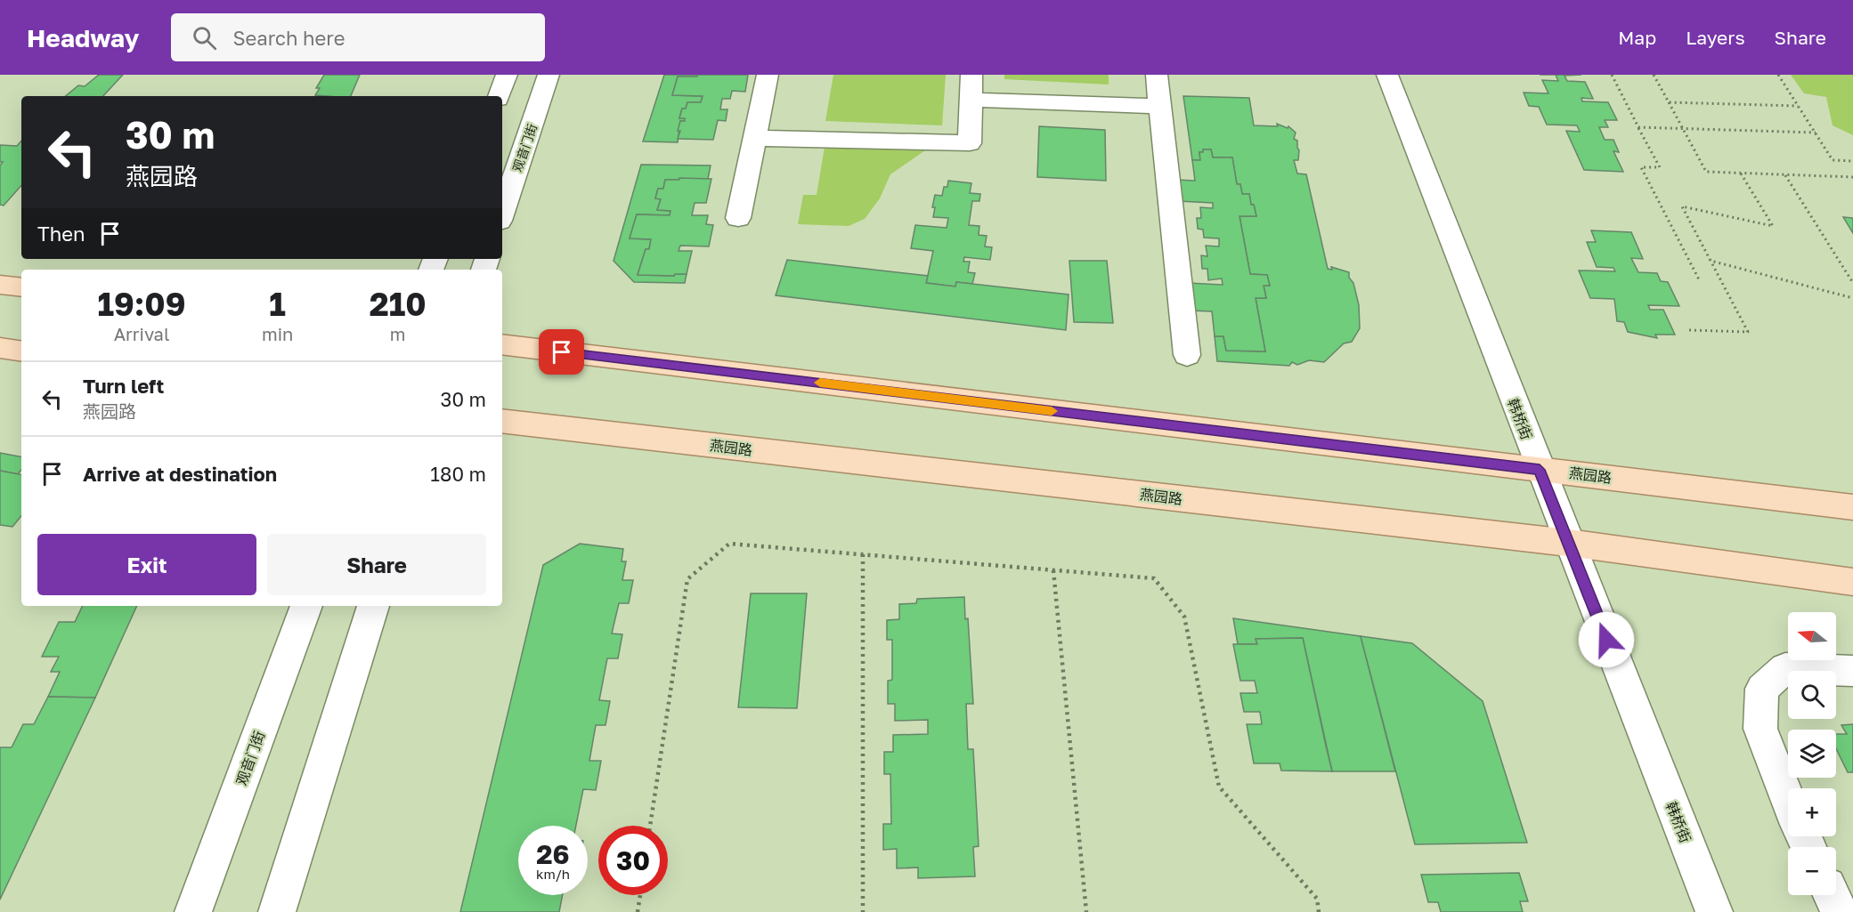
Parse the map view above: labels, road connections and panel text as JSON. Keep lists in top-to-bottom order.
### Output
{
  "streets": {
    "main road": ["燕园路"],
    "street": ["观音门街", "韩桥街"]
  },
  "crossings": [
    ["韩桥街", "燕园路"]
  ],
  "north": "left",
  "page": {
    "header": "Headway",
    "search": "Search here",
    "nav": ["Map", "Layers", "Share"],
    "turn": ["30 m", "燕园路"],
    "then": "Then",
    "eta": [
      "19:09",
      "Arrival",
      "1",
      "min",
      "210",
      "m"
    ],
    "list": [
      {
        "name": "Turn left",
        "note": "燕园路",
        "value": "30 m"
      },
      {
        "name": "Arrive at destination",
        "value": "180 m"
      }
    ],
    "buttons": ["Exit", "Share"],
    "map_buttons": ["+", "−"],
    "speed": "26 km/h",
    "limit": "30"
  }
}
